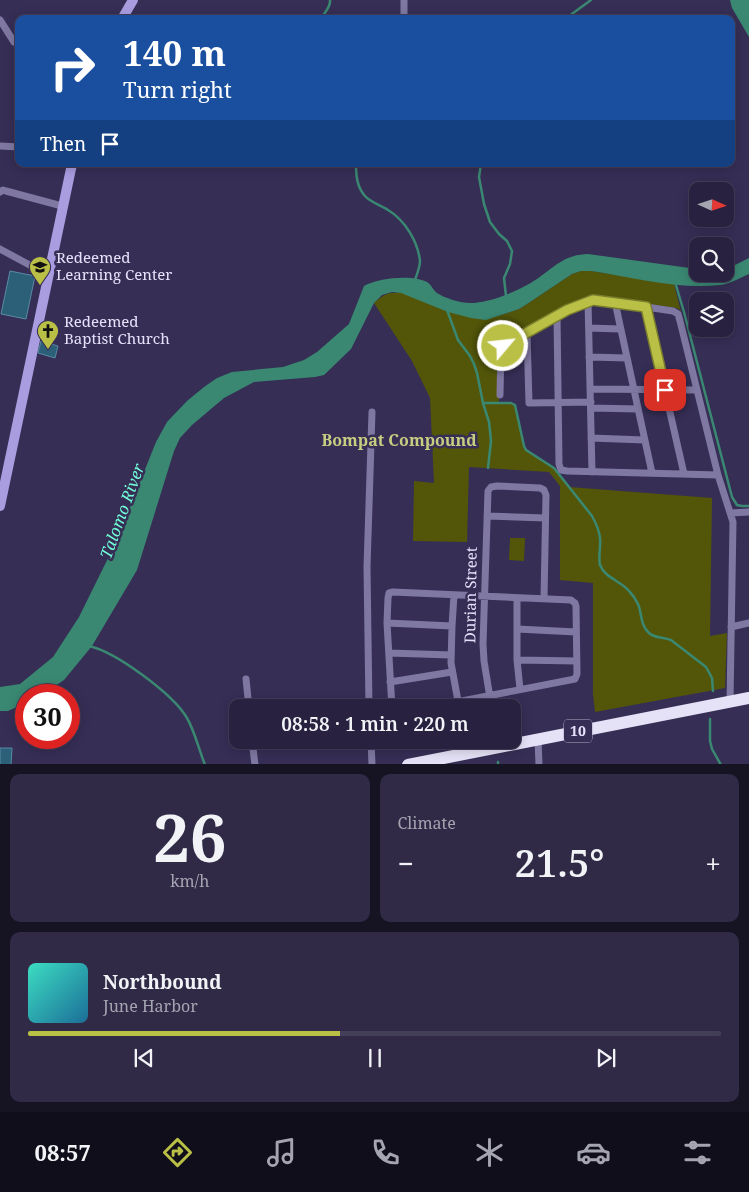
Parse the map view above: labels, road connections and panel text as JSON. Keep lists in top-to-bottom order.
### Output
{
  "streets": {
    "highway": ["10"],
    "street": ["Durian Street"]
  },
  "districts": ["Bompat Compound"],
  "water": ["Talomo River"],
  "places": {
    "school or university": ["Redeemed Learning Center"],
    "church": ["Redeemed Baptist Church"]
  },
  "north": "right",
  "page": {
    "turn": ["140 m", "Turn right"],
    "then": "Then",
    "limit": "30",
    "trip": "08:58 · 1 min · 220 m",
    "tile": [
      ["26", "km/h"],
      "Climate"
    ],
    "heat": ["−", "21.5°", "+"],
    "song": ["Northbound", "June Harbor"],
    "tabs": "08:57"
  }
}
